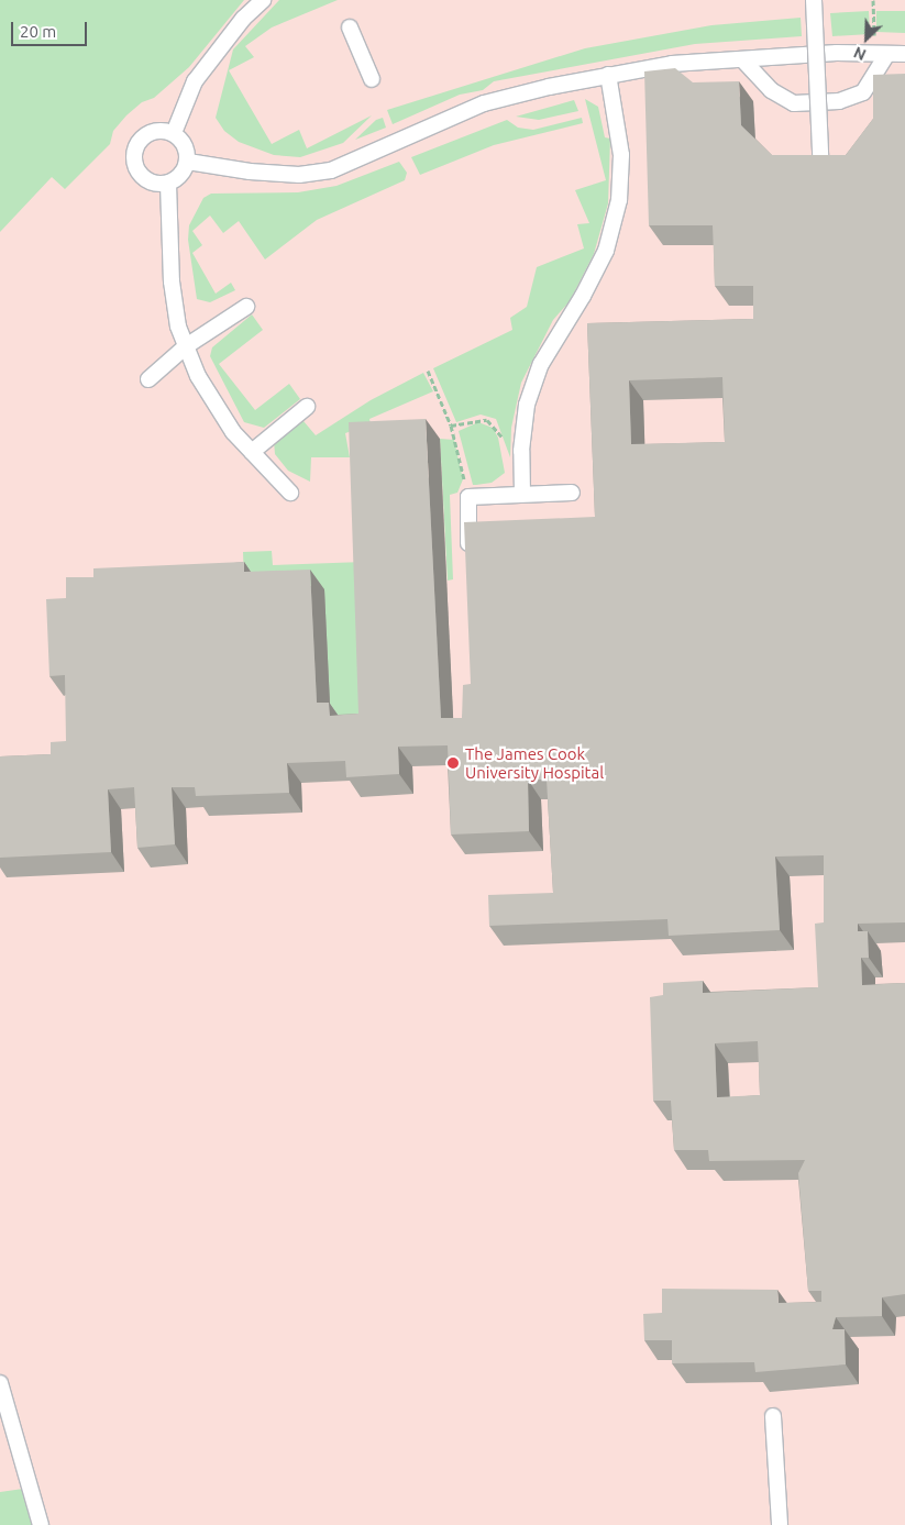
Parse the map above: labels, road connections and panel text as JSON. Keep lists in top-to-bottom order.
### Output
{
  "places": ["The James Cook University Hospital"],
  "scale_bar": "20 m",
  "north": "bottom left"
}
